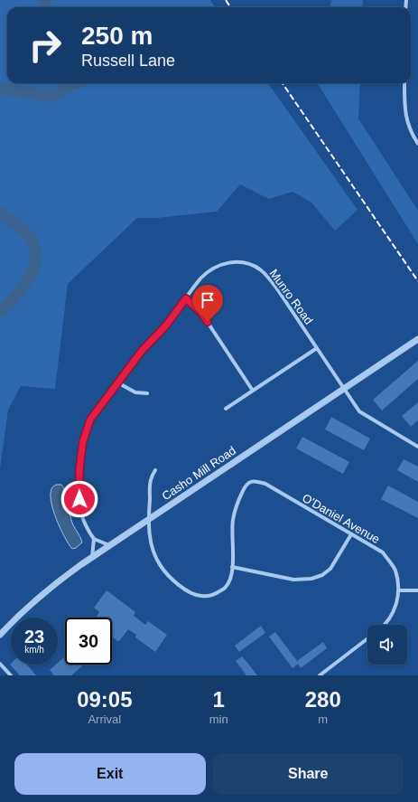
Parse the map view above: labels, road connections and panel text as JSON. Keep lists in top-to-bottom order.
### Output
{
  "streets": {
    "street": ["Munro Road", "Casho Mill Road", "O'Daniel Avenue"]
  },
  "crossings": [
    ["Munro Road", "Casho Mill Road"]
  ],
  "page": {
    "turn": ["250 m", "Russell Lane"],
    "speed": "23 km/h",
    "limit": "30",
    "eta": [
      "09:05",
      "Arrival",
      "1",
      "min",
      "280",
      "m"
    ],
    "buttons": ["Exit", "Share"]
  }
}
